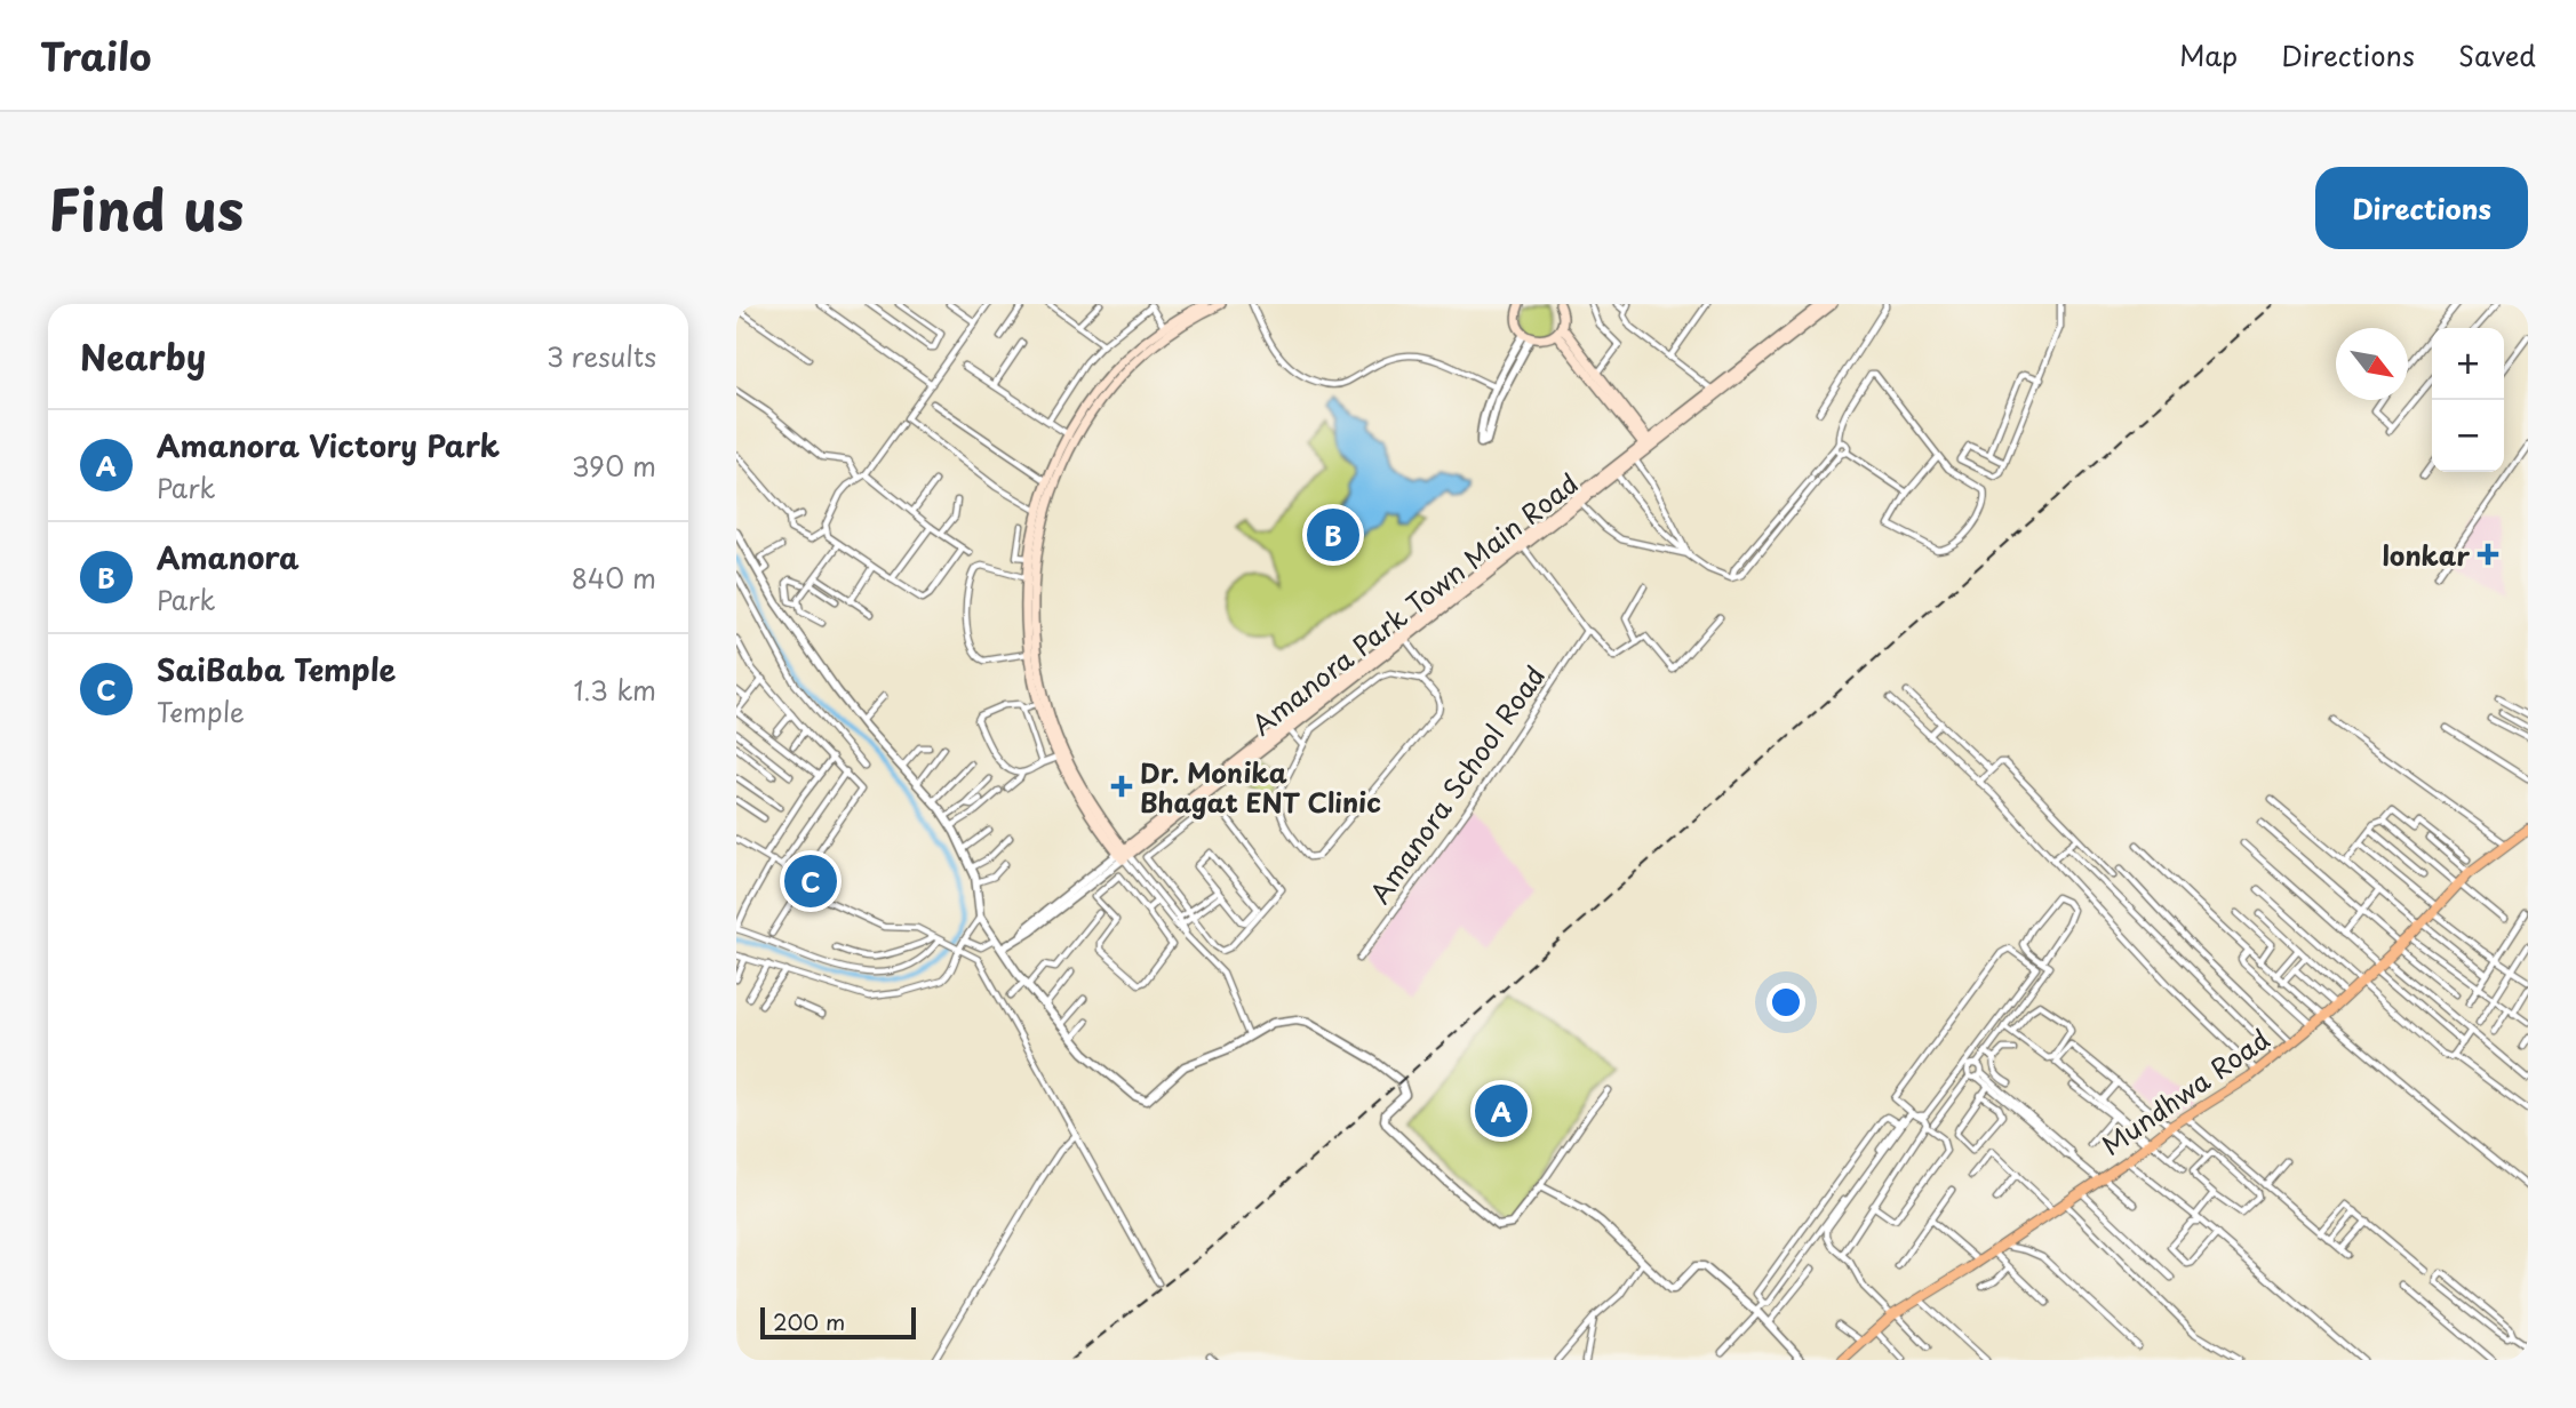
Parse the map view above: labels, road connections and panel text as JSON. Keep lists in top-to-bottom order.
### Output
{
  "streets": {
    "main road": ["Amanora Park Town Main Road", "Mundhwa Road"],
    "street": ["Amanora School Road"]
  },
  "places": {
    "health": ["lonkar", "Dr. Monika Bhagat ENT Clinic"]
  },
  "scale_bar": "200 m",
  "north": "bottom right",
  "page": {
    "header": "Trailo",
    "nav": ["Map", "Directions", "Saved"],
    "title": "Find us",
    "buttons": "Directions",
    "heading": ["Nearby", "3 results"],
    "map_buttons": ["+", "−"],
    "list": [
      {
        "mark": "A",
        "name": "Amanora Victory Park",
        "note": "Park",
        "value": "390 m"
      },
      {
        "mark": "B",
        "name": "Amanora",
        "note": "Park",
        "value": "840 m"
      },
      {
        "mark": "C",
        "name": "SaiBaba Temple",
        "note": "Temple",
        "value": "1.3 km"
      }
    ],
    "pins": ["B", "C", "A"],
    "scale": "200 m"
  }
}
